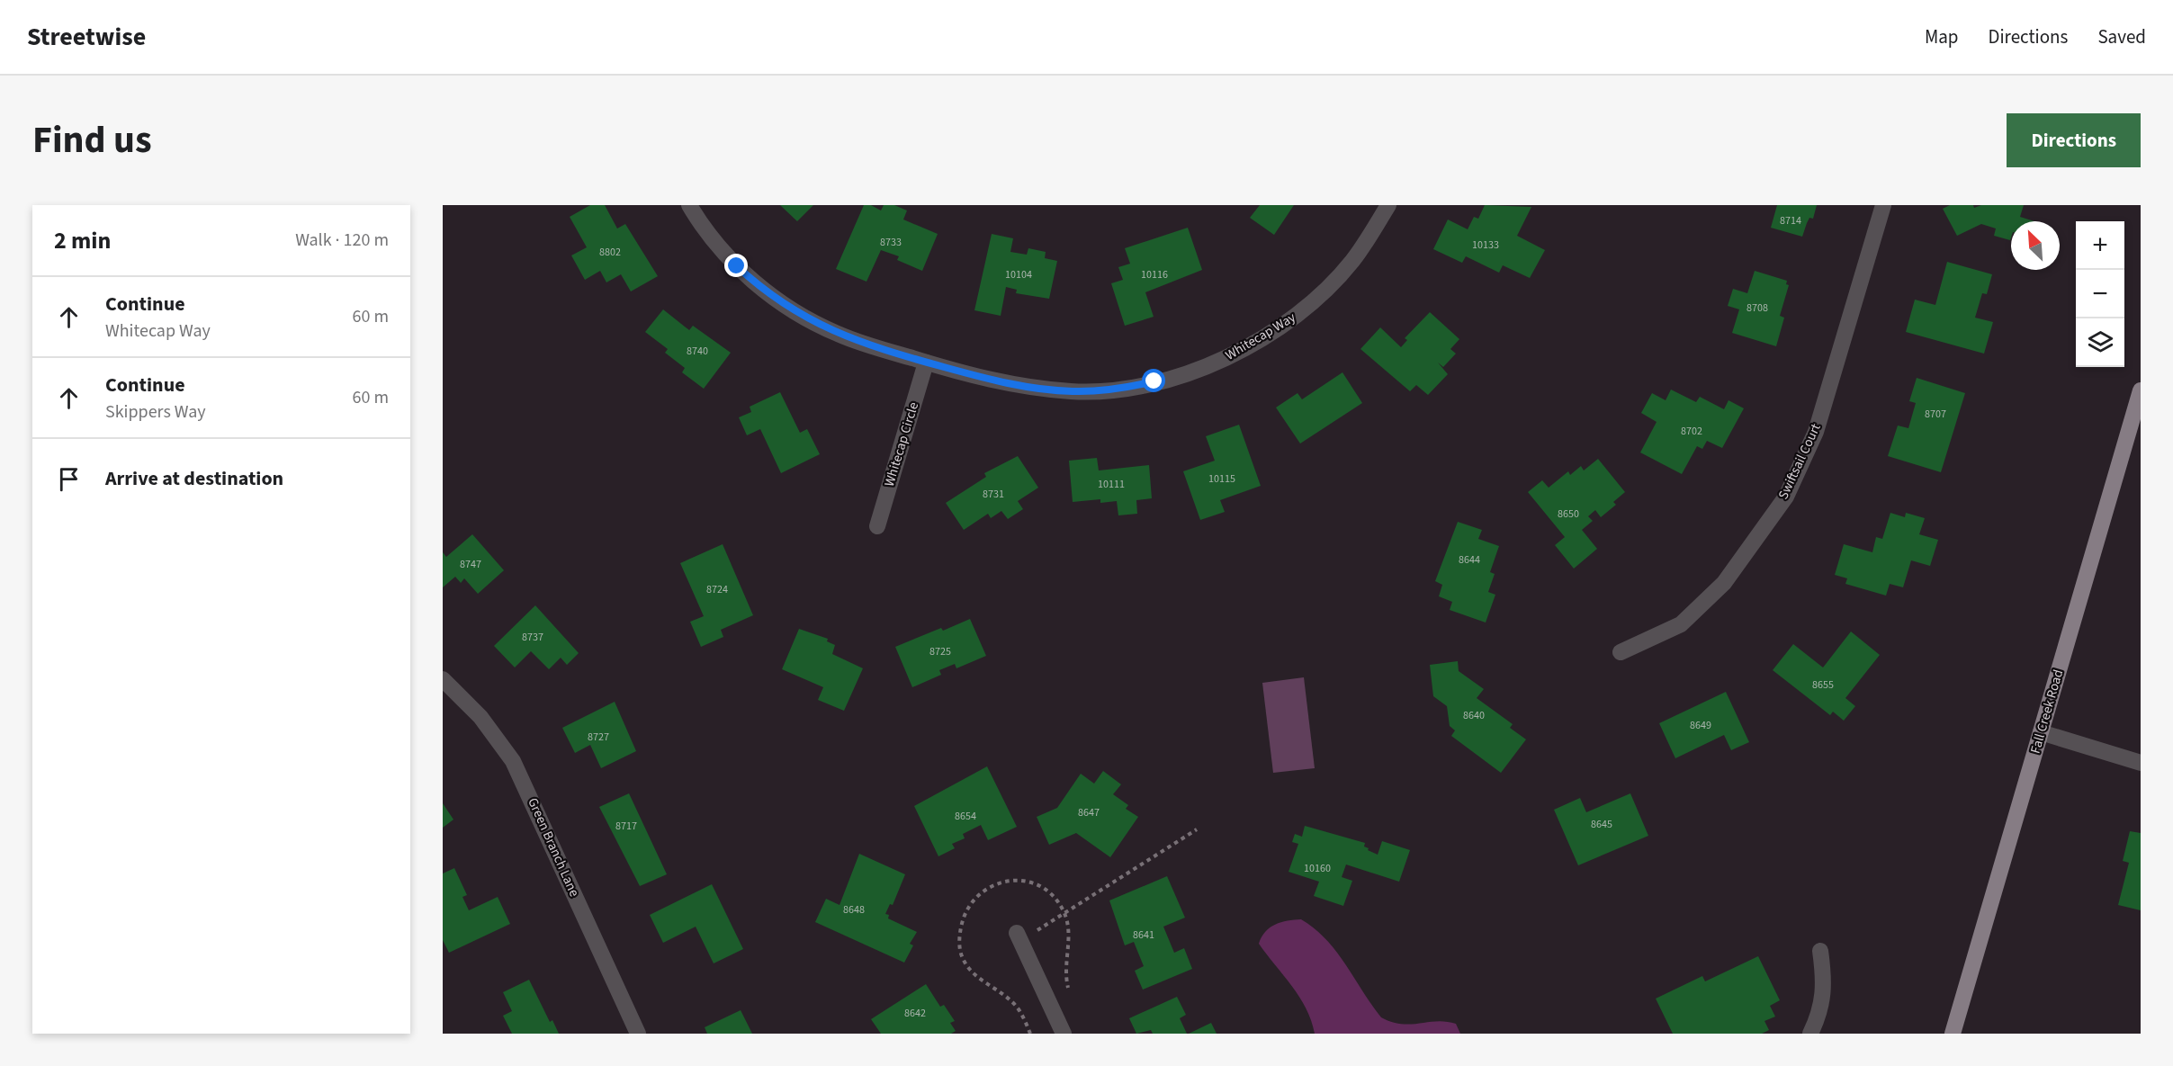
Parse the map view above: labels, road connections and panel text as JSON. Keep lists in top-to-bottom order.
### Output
{
  "streets": {
    "main road": ["Fall Creek Road"],
    "street": [
      "Whitecap Way",
      "Whitecap Circle",
      "Swiftsail Court",
      "Green Branch Lane"
    ]
  },
  "crossings": [
    ["Whitecap Way", "Whitecap Circle"]
  ],
  "house_numbers": [
    "8714",
    "8733",
    "10133",
    "8802",
    "10104",
    "10116",
    "8708",
    "8740",
    "8707",
    "8702",
    "10115",
    "10111",
    "8731",
    "8650",
    "8644",
    "8747",
    "8724",
    "8737",
    "8725",
    "8655",
    "8640",
    "8649",
    "8727",
    "8647",
    "8654",
    "8645",
    "8717",
    "10160",
    "8648",
    "8641",
    "8642"
  ],
  "north": "top left",
  "page": {
    "header": "Streetwise",
    "nav": ["Map", "Directions", "Saved"],
    "title": "Find us",
    "buttons": "Directions",
    "heading": ["2 min", "Walk · 120 m"],
    "map_buttons": ["+", "−"],
    "list": [
      ["Continue", "Whitecap Way", "60 m"],
      ["Continue", "Skippers Way", "60 m"],
      "Arrive at destination"
    ]
  }
}
